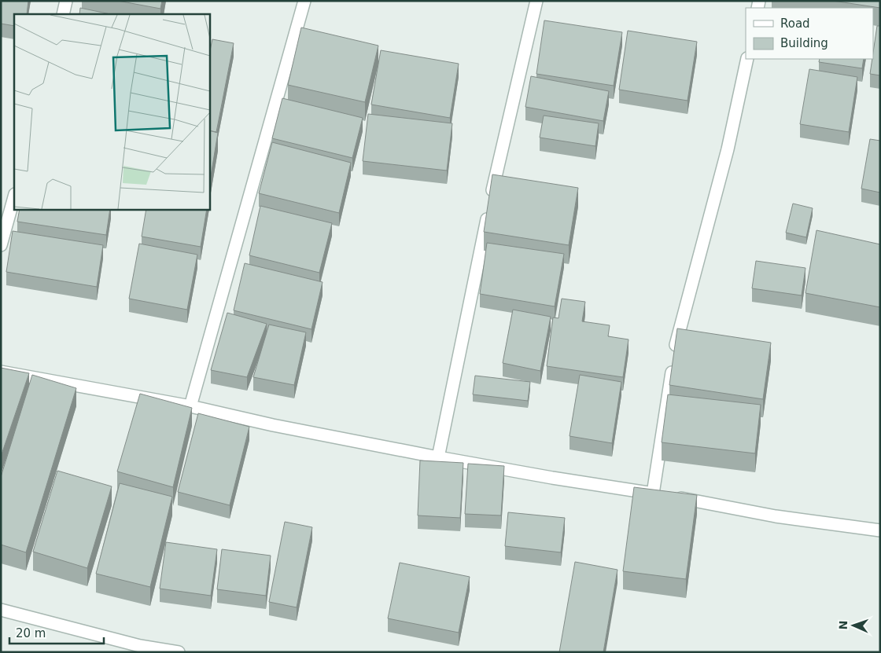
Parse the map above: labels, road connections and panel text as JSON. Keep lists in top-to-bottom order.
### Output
{
  "legend": ["Road", "Building"],
  "scale_bar": "20 m",
  "north": "left"
}
